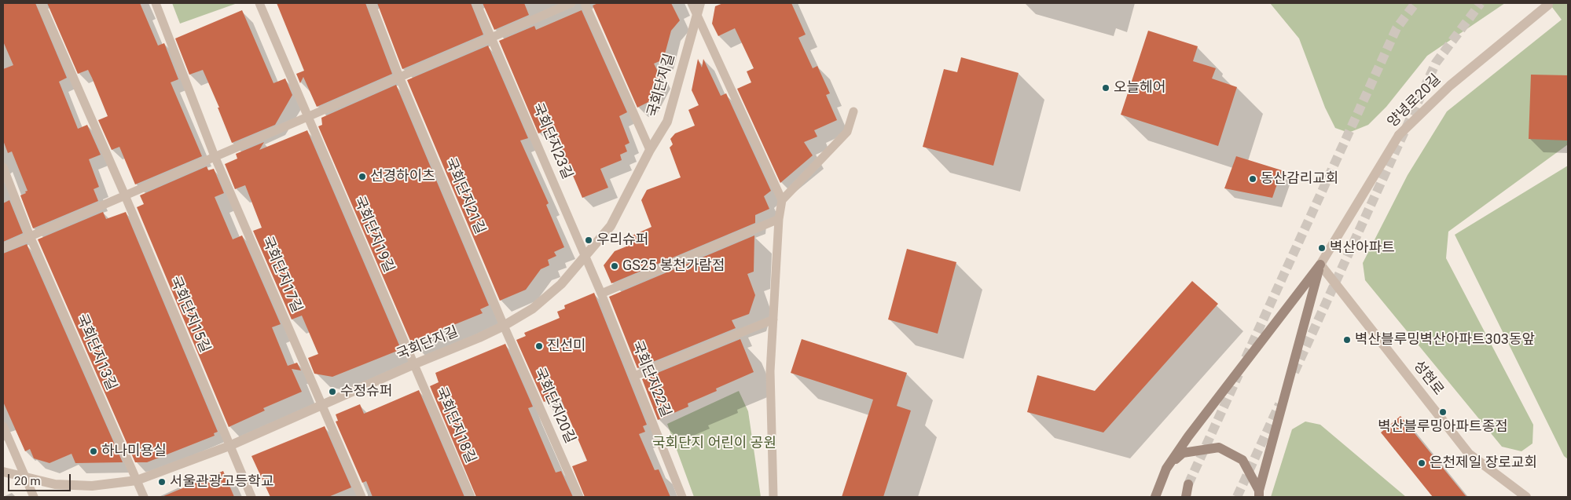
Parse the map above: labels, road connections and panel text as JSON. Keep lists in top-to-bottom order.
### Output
{
  "streets": {
    "street": ["국회단지길", "양녕로20길", "성현로"],
    "lane": [
      "국회단지23길",
      "국회단지21길",
      "국회단지19길",
      "국회단지17길",
      "국회단지15길",
      "국회단지13길",
      "국회단지22길",
      "국회단지20길",
      "국회단지18길"
    ]
  },
  "crossings": [
    ["국회단지길", "국회단지23길"],
    ["국회단지길", "국회단지21길"],
    ["국회단지길", "국회단지19길"],
    ["국회단지길", "국회단지17길"],
    ["국회단지길", "국회단지15길"],
    ["국회단지길", "국회단지13길"],
    ["국회단지길", "국회단지22길"],
    ["국회단지길", "국회단지20길"],
    ["국회단지길", "국회단지18길"],
    ["양녕로20길", "성현로"],
    ["국회단지23길", "국회단지22길"],
    ["국회단지21길", "국회단지20길"],
    ["국회단지19길", "국회단지18길"]
  ],
  "parks": ["국회단지 어린이 공원"],
  "places": [
    "오늘헤어",
    "선경하이츠",
    "동산감리교회",
    "우리슈퍼",
    "벽산아파트",
    "GS25 봉천가람점",
    "벽산블루밍벽산아파트303동앞",
    "진선미",
    "수정슈퍼",
    "벽산블루밍아파트종점",
    "하나미용실",
    "은천제일 장로교회",
    "서울관광고등학교"
  ],
  "scale_bar": "20 m"
}
